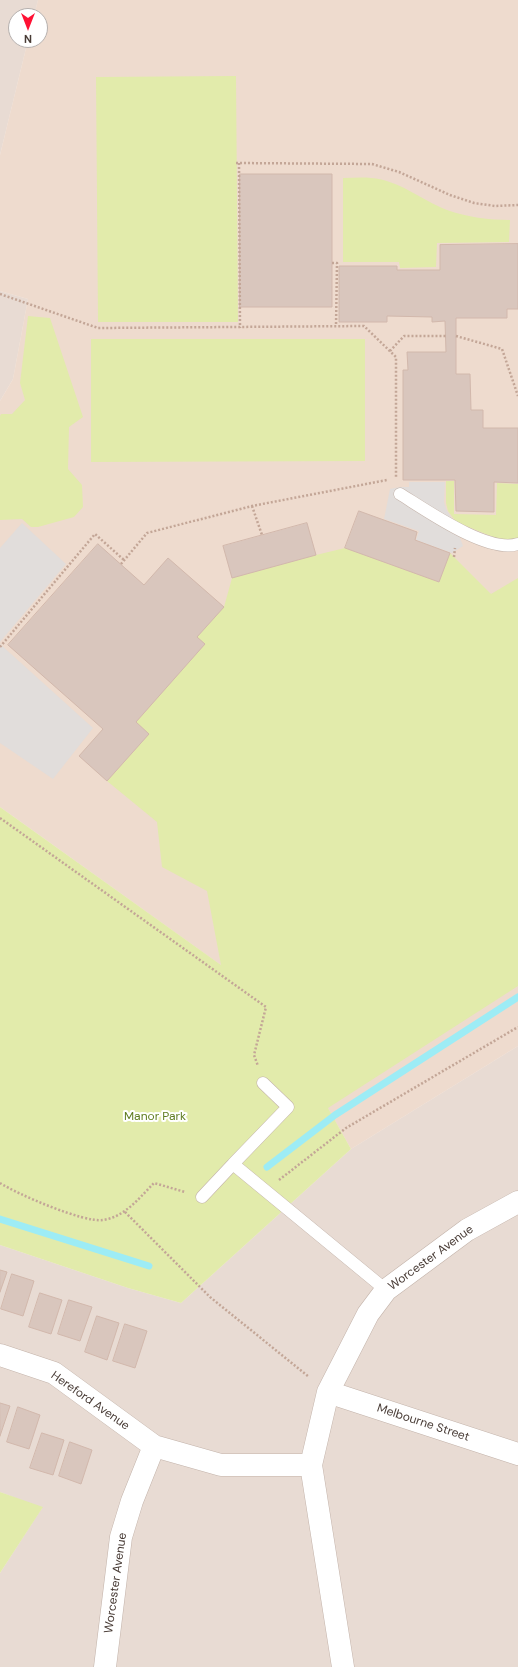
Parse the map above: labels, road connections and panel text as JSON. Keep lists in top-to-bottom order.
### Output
{
  "streets": {
    "street": ["Worcester Avenue", "Hereford Avenue", "Melbourne Street"]
  },
  "crossings": [
    ["Worcester Avenue", "Hereford Avenue"],
    ["Worcester Avenue", "Melbourne Street"]
  ],
  "parks": ["Manor Park"],
  "north": "bottom"
}
